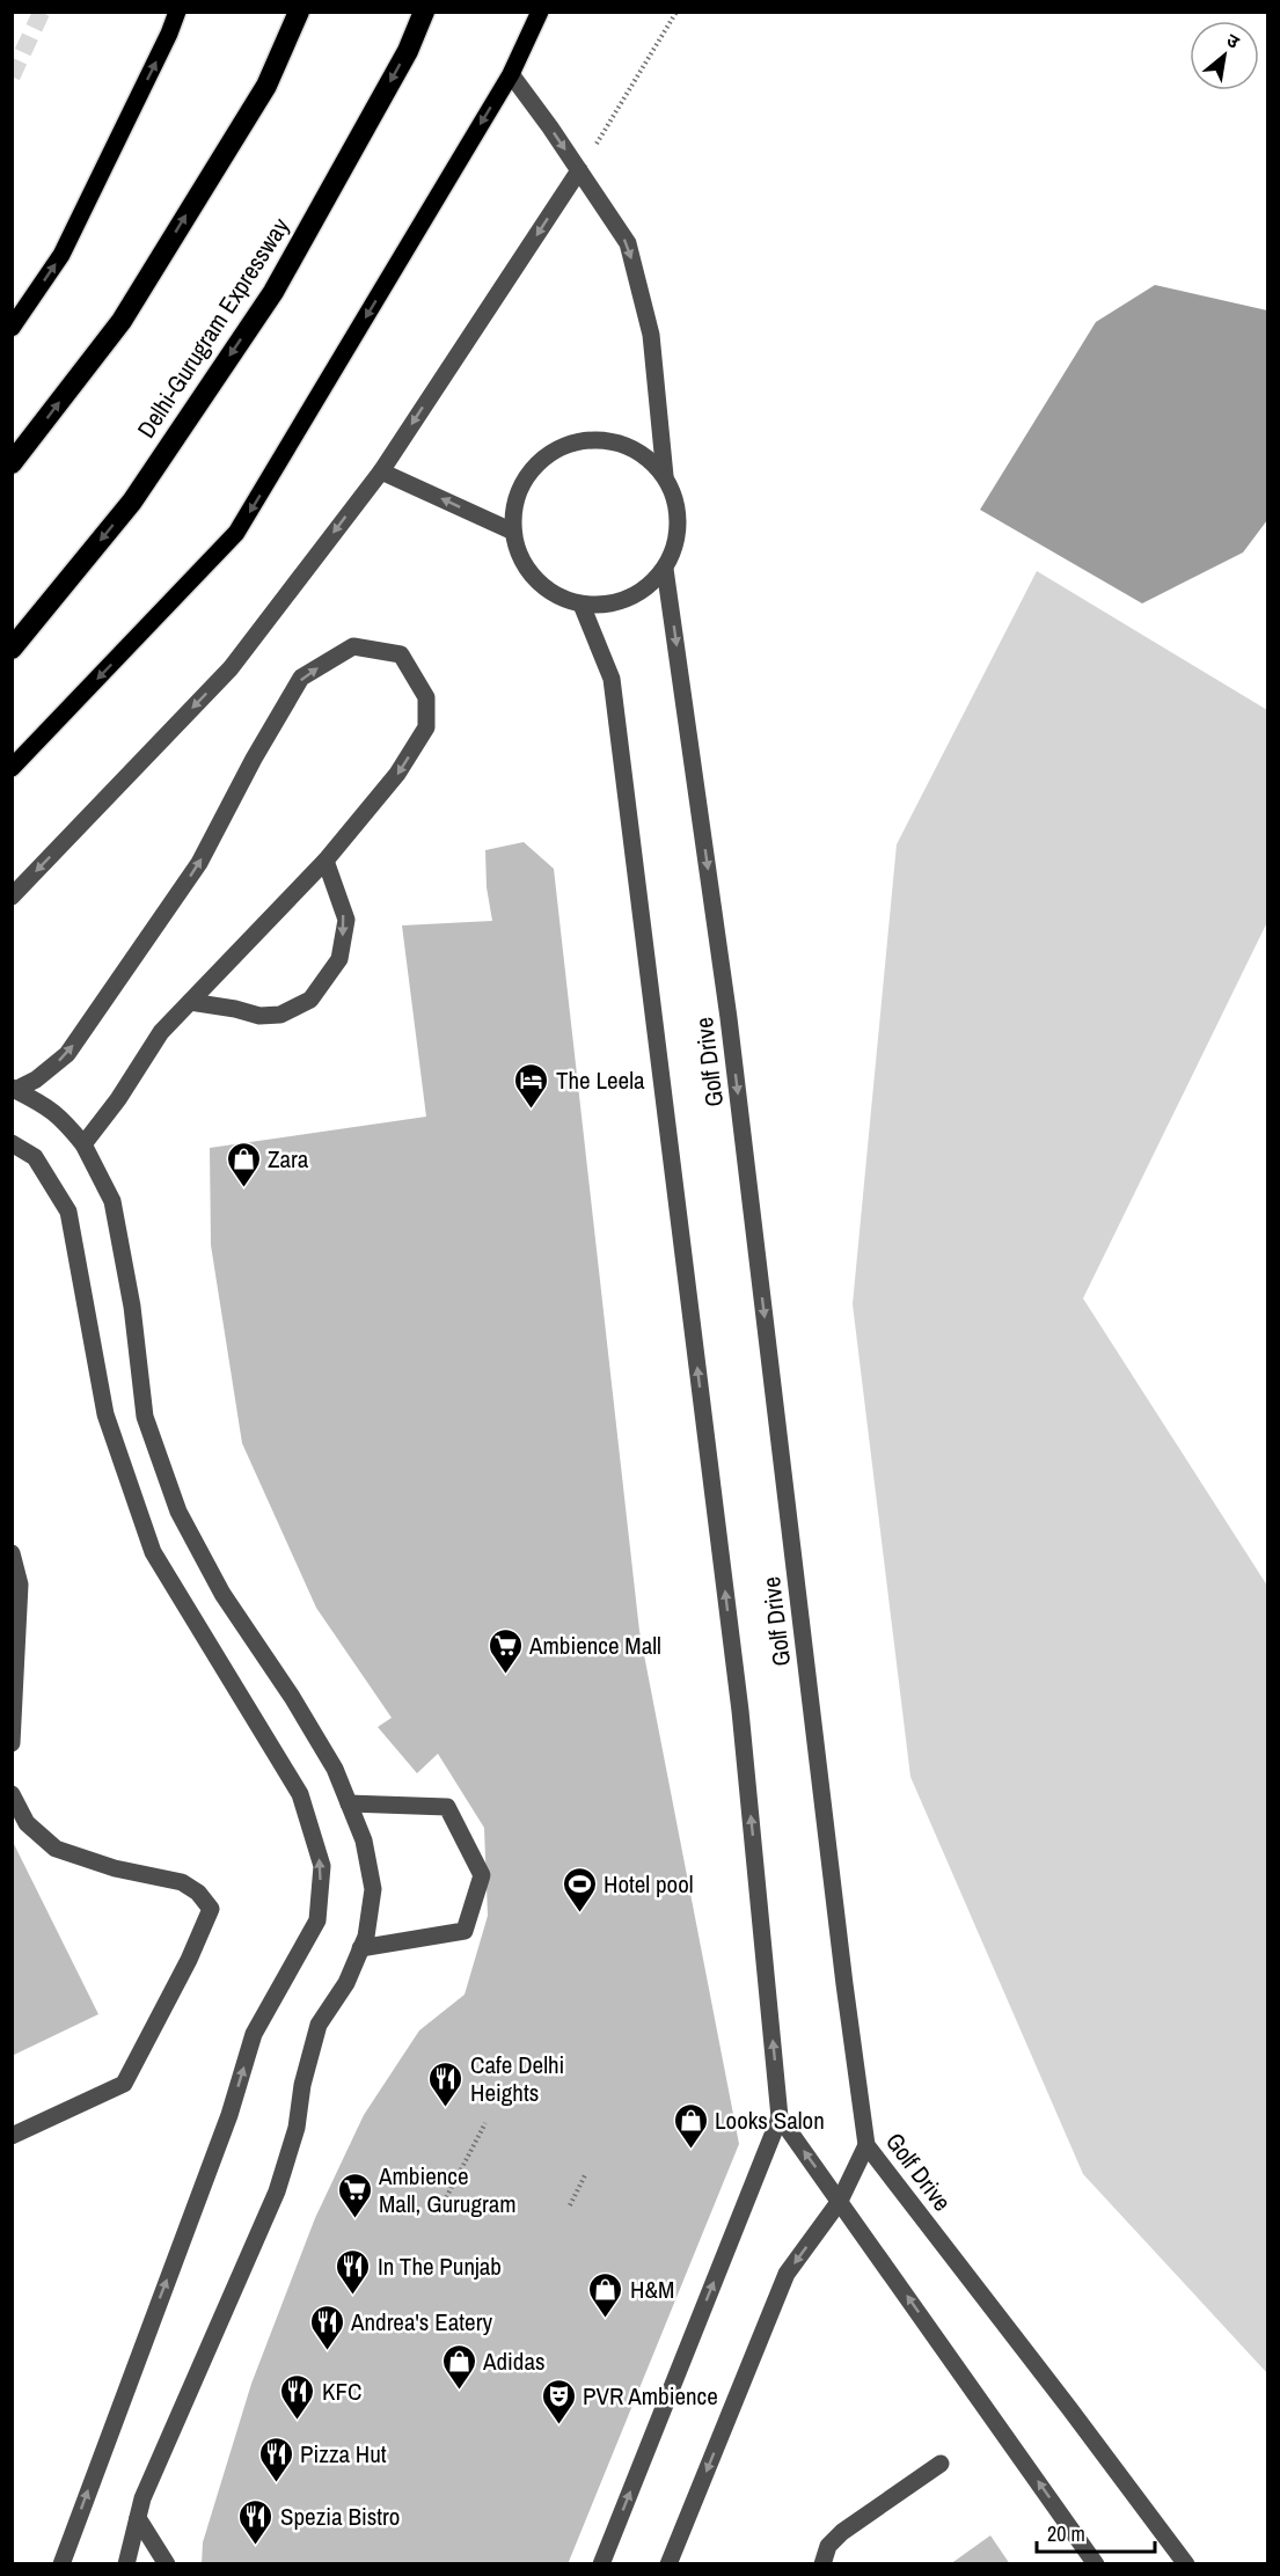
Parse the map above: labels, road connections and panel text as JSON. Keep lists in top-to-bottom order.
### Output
{
  "streets": {
    "highway": ["Delhi-Gurugram Expressway"],
    "street": ["Golf Drive"]
  },
  "places": {
    "hotel": ["The Leela"],
    "shop": [
      "Zara",
      "Looks Salon",
      "H&M",
      "Adidas"
    ],
    "supermarket": ["Ambience Mall", "Ambience Mall, Gurugram"],
    "sports": ["Hotel pool"],
    "restaurant": [
      "Cafe Delhi Heights",
      "In The Punjab",
      "Andrea's Eatery",
      "KFC",
      "Pizza Hut",
      "Spezia Bistro"
    ],
    "theatre": ["PVR Ambience"]
  },
  "scale_bar": "20 m",
  "north": "top right"
}
